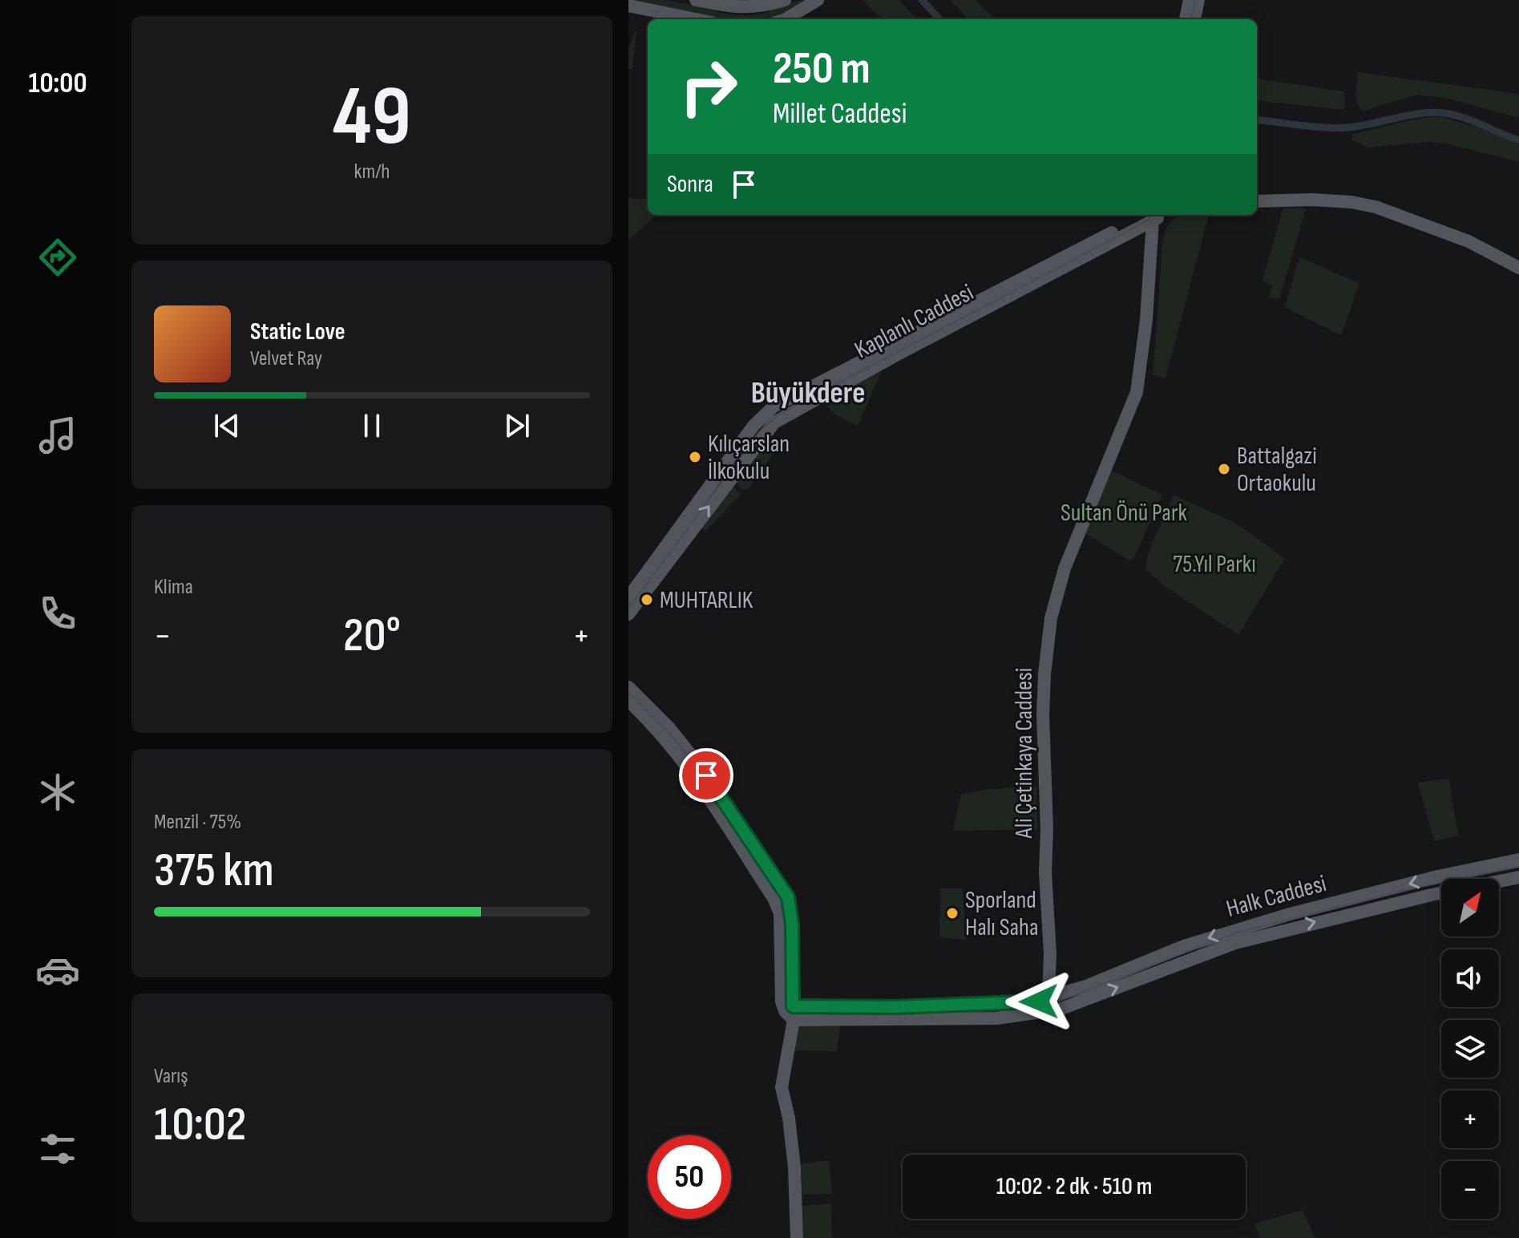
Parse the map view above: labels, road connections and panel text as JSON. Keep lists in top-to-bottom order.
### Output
{
  "streets": {
    "main road": ["Kaplanlı Caddesi", "Ali Çetinkaya Caddesi", "Halk Caddesi"]
  },
  "crossings": [
    ["Ali Çetinkaya Caddesi", "Halk Caddesi"]
  ],
  "districts": ["Büyükdere"],
  "parks": ["Sultan Önü Park", "75.Yıl Parkı"],
  "places": [
    "Kılıçarslan İlkokulu",
    "Battalgazi Ortaokulu",
    "MUHTARLIK",
    "Sporland Halı Saha"
  ],
  "north": "top right",
  "page": {
    "tabs": "10:00",
    "tile": [
      ["49", "km/h"],
      "Klima",
      ["Menzil · 75%", "375 km"],
      ["Varış", "10:02"]
    ],
    "turn": ["250 m", "Millet Caddesi"],
    "then": "Sonra",
    "song": ["Static Love", "Velvet Ray"],
    "heat": ["−", "20°", "+"],
    "map_buttons": ["+", "−"],
    "limit": "50",
    "trip": "10:02 · 2 dk · 510 m"
  }
}
